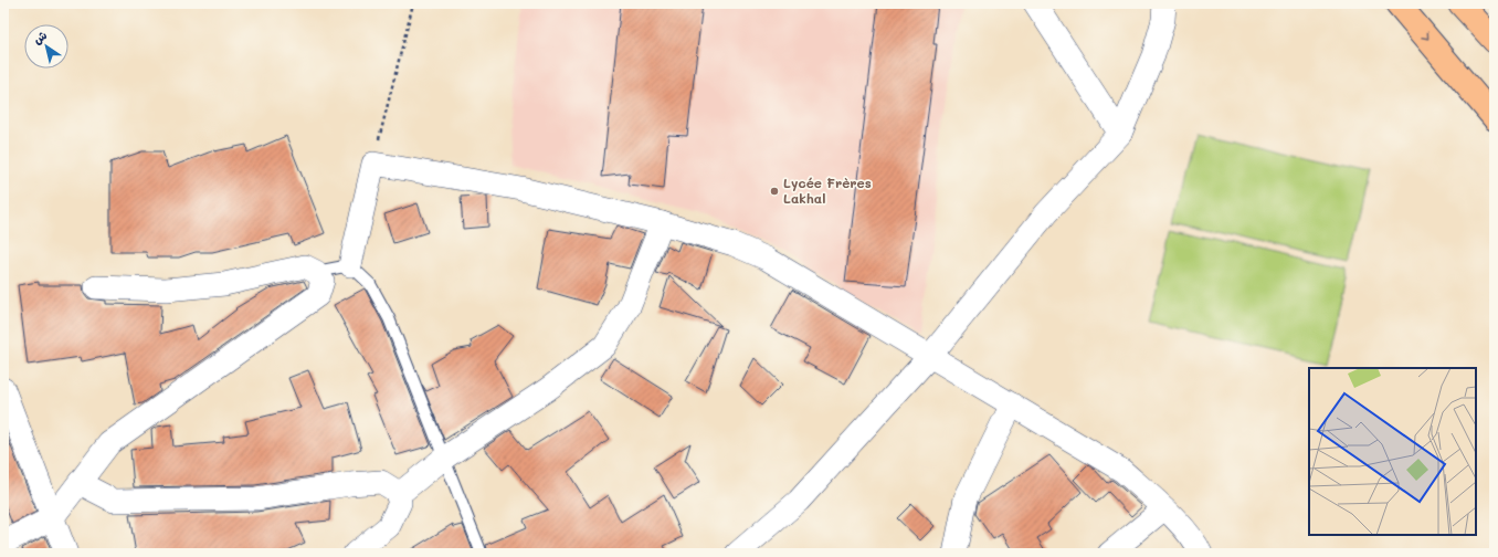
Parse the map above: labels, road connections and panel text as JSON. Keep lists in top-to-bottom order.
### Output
{
  "places": ["Lycée Frères Lakhal"],
  "north": "top left"
}
